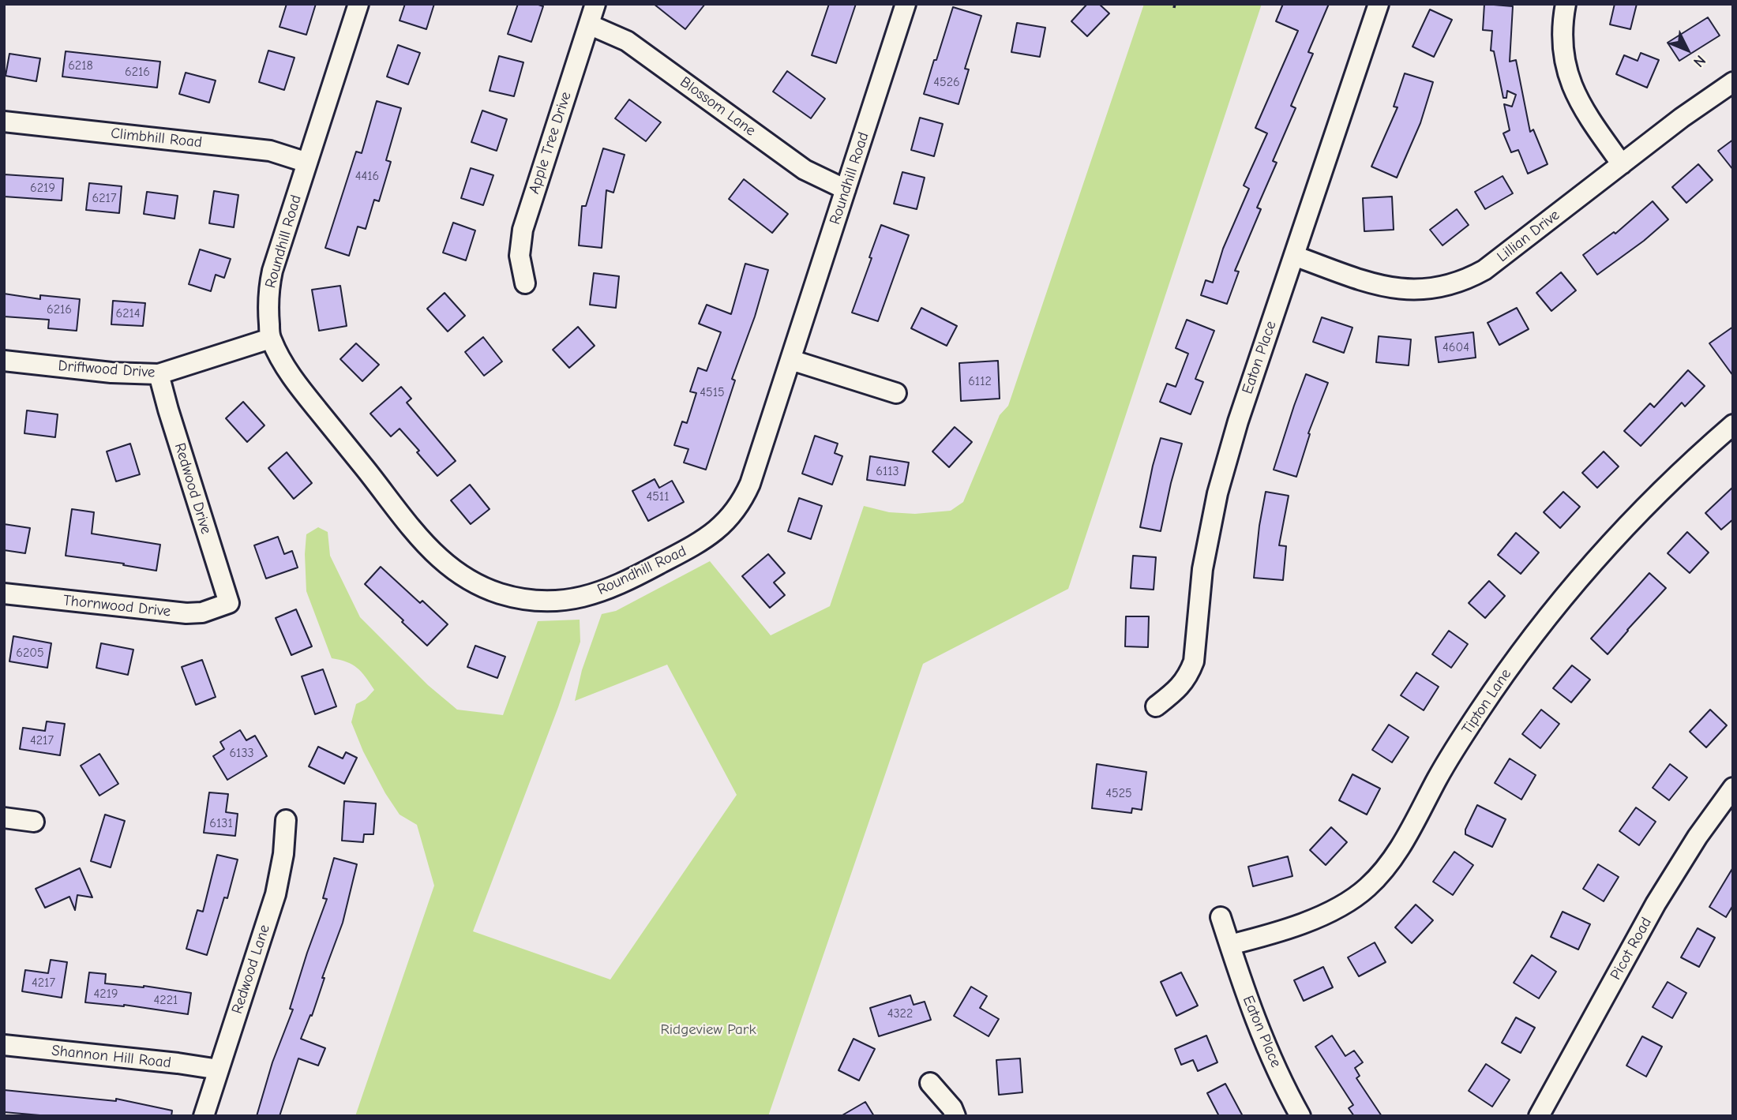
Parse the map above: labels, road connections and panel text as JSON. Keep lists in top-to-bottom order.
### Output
{
  "streets": {
    "street": [
      "Blossom Lane",
      "Climbhill Road",
      "Apple Tree Drive",
      "Roundhill Road",
      "Lillian Drive",
      "Eaton Place",
      "Driftwood Drive",
      "Redwood Drive",
      "Thornwood Drive",
      "Tipton Lane",
      "Picot Road",
      "Redwood Lane",
      "Shannon Hill Road"
    ]
  },
  "crossings": [
    ["Blossom Lane", "Apple Tree Drive"],
    ["Blossom Lane", "Roundhill Road"],
    ["Climbhill Road", "Roundhill Road"],
    ["Roundhill Road", "Driftwood Drive"],
    ["Lillian Drive", "Eaton Place"],
    ["Eaton Place", "Tipton Lane"],
    ["Driftwood Drive", "Redwood Drive"],
    ["Redwood Drive", "Thornwood Drive"],
    ["Redwood Lane", "Shannon Hill Road"]
  ],
  "parks": ["Ridgeview Park"],
  "house_numbers": [
    "6218",
    "6216",
    "4526",
    "4416",
    "6219",
    "6217",
    "6216",
    "6214",
    "4604",
    "6112",
    "4515",
    "6113",
    "4511",
    "6205",
    "4217",
    "6133",
    "4525",
    "6131",
    "4217",
    "4219",
    "4221",
    "4322"
  ],
  "north": "bottom right"
}
